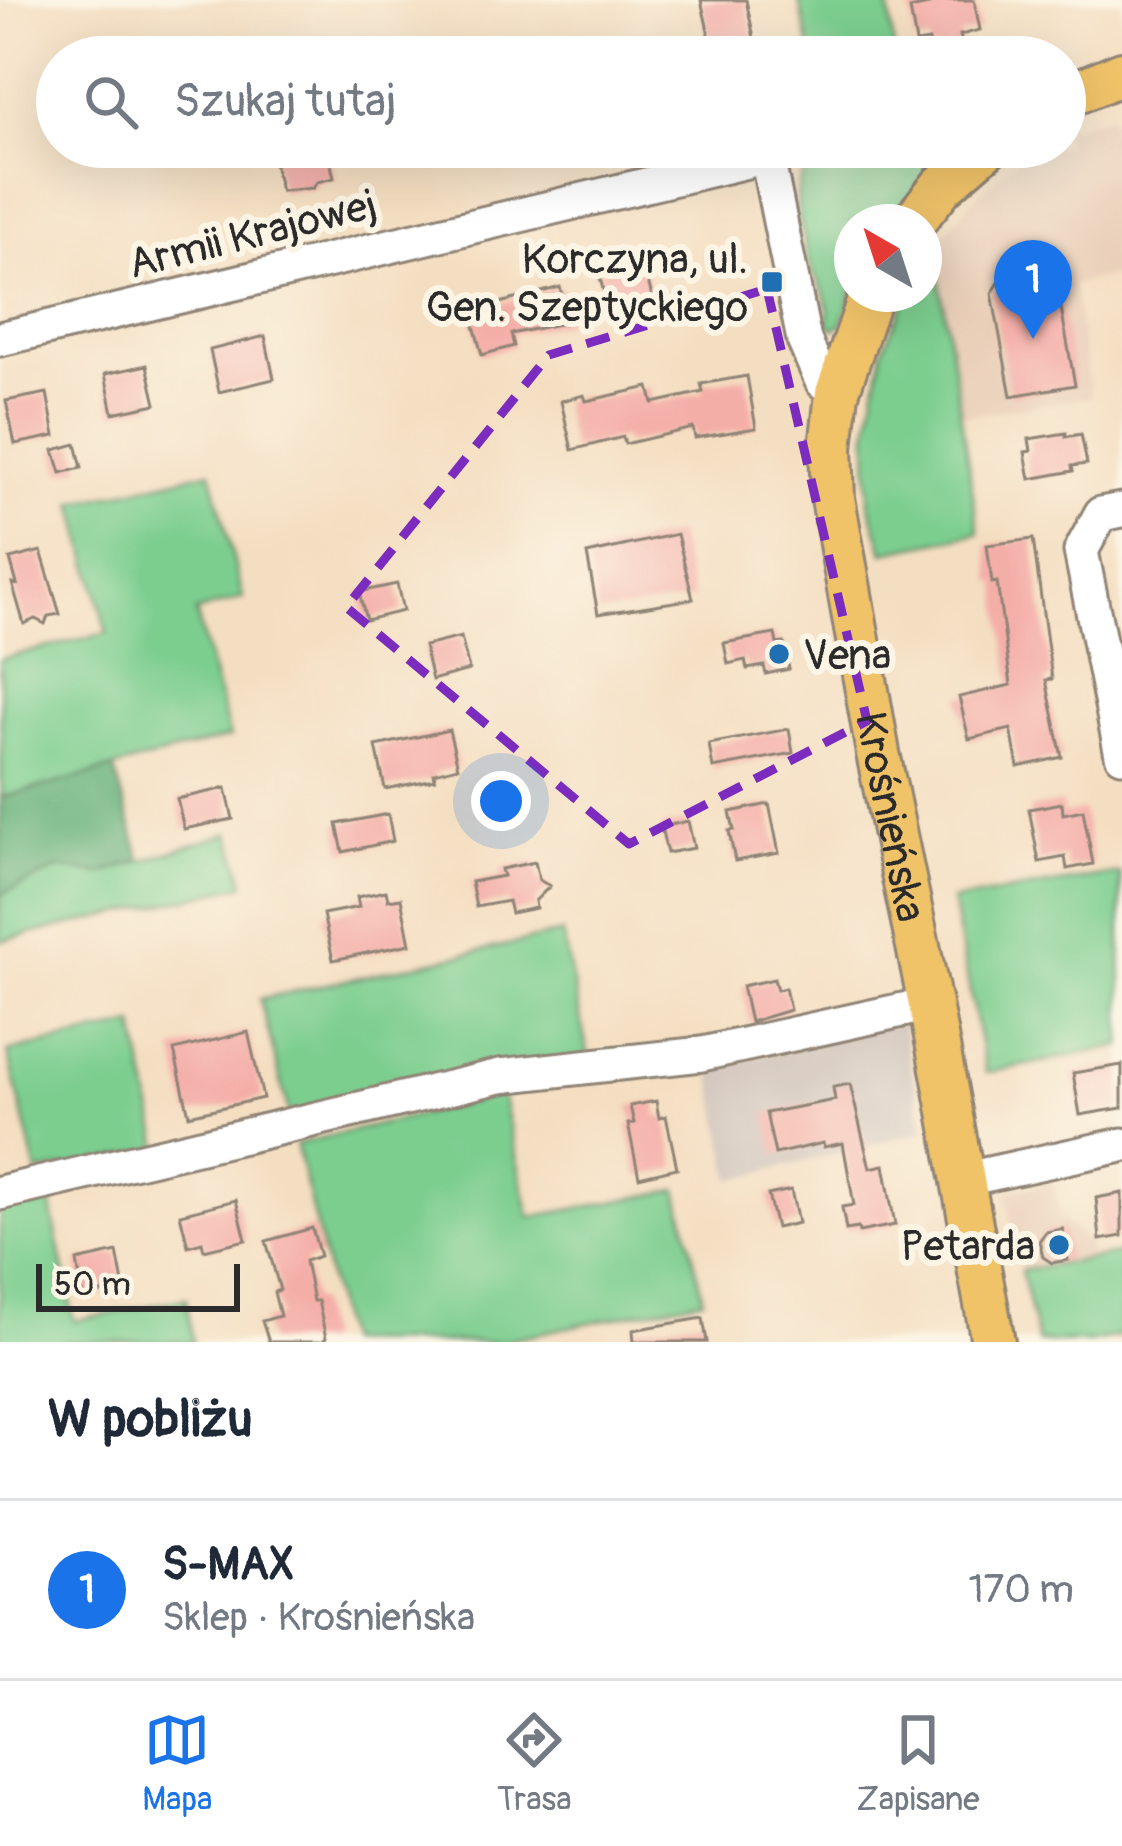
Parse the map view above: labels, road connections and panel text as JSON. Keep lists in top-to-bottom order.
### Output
{
  "streets": {
    "main road": ["Krośnieńska"],
    "street": ["Armii Krajowej"]
  },
  "places": {
    "transit": ["Korczyna, ul. Gen. Szeptyckiego"],
    "other": ["Vena", "Petarda"]
  },
  "scale_bar": "50 m",
  "north": "top left",
  "page": {
    "search": "Szukaj tutaj",
    "pins": "1",
    "scale": "50 m",
    "heading": "W pobliżu",
    "list": [
      {
        "mark": "1",
        "name": "S-MAX",
        "note": "Sklep · Krośnieńska",
        "value": "170 m"
      }
    ],
    "nav": ["Mapa", "Trasa", "Zapisane"]
  }
}
